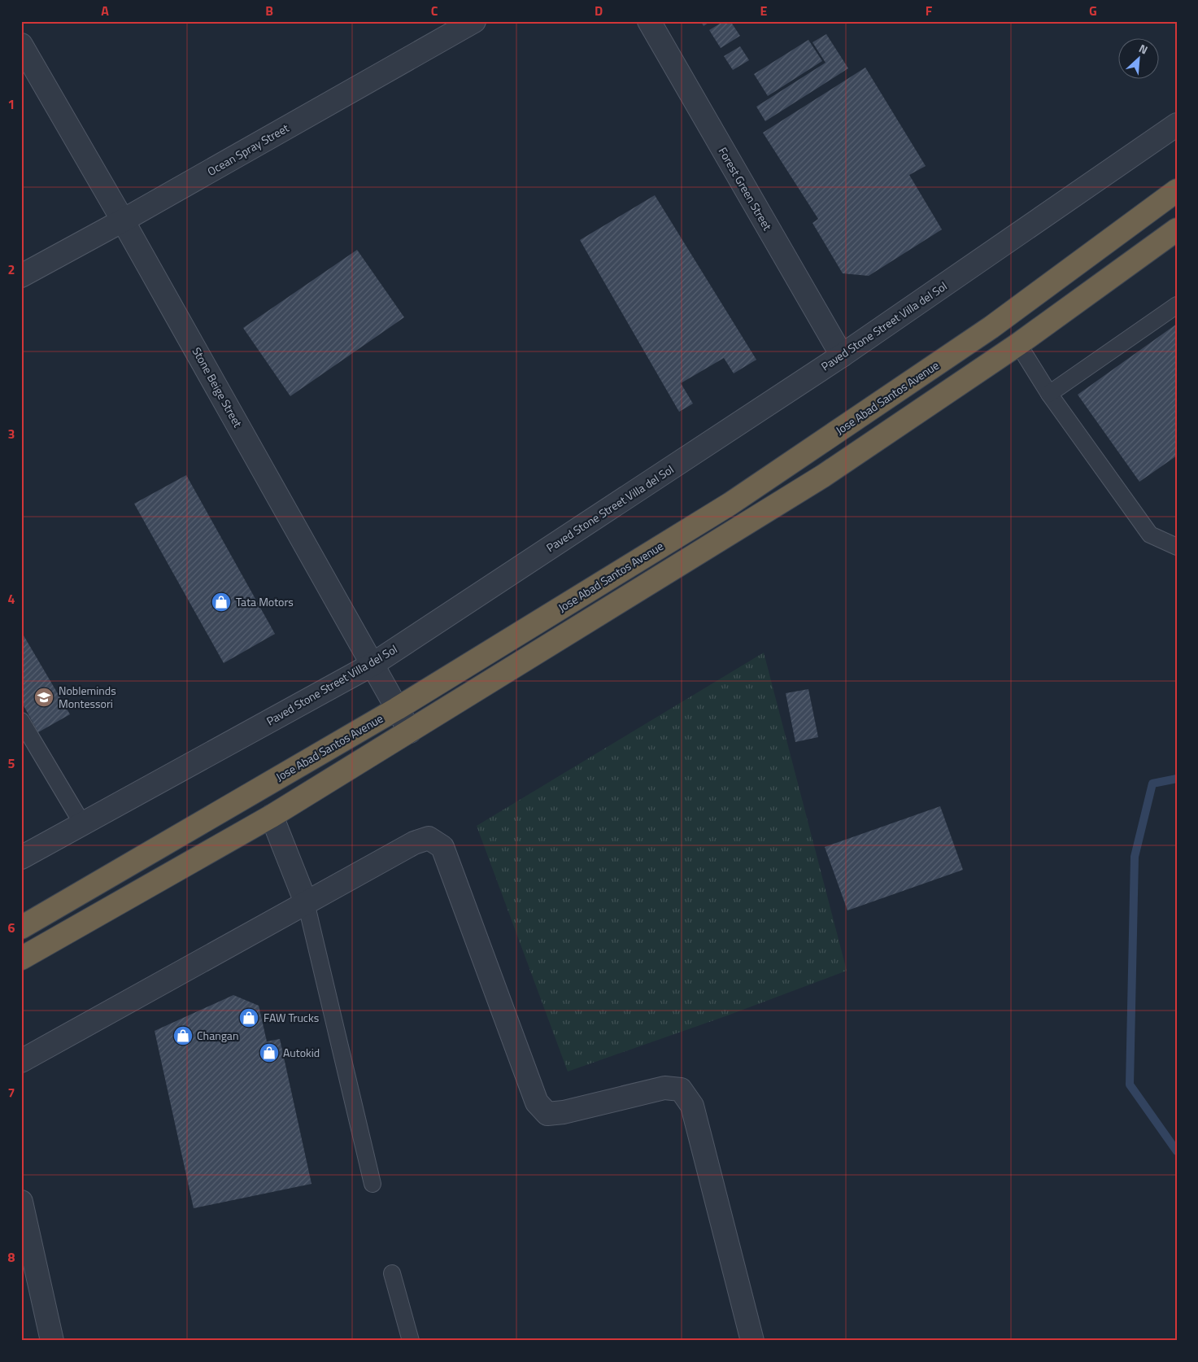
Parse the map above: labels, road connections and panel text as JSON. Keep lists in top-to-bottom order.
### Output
{
  "streets": {
    "highway": ["Jose Abad Santos Avenue"],
    "street": [
      "Ocean Spray Street",
      "Forest Green Street",
      "Paved Stone Street Villa del Sol",
      "Stone Beige Street"
    ]
  },
  "crossings": [
    ["Ocean Spray Street", "Stone Beige Street"],
    ["Forest Green Street", "Paved Stone Street Villa del Sol"],
    ["Paved Stone Street Villa del Sol", "Stone Beige Street"],
    ["Stone Beige Street", "Jose Abad Santos Avenue"]
  ],
  "places": {
    "shop": [
      "Tata Motors",
      "FAW Trucks",
      "Changan",
      "Autokid"
    ],
    "school or university": ["Nobleminds Montessori"]
  },
  "north": "top right",
  "grid": {
    "columns": [
      "A",
      "B",
      "C",
      "D",
      "E",
      "F",
      "G"
    ],
    "rows": [
      "1",
      "2",
      "3",
      "4",
      "5",
      "6",
      "7",
      "8"
    ]
  }
}
